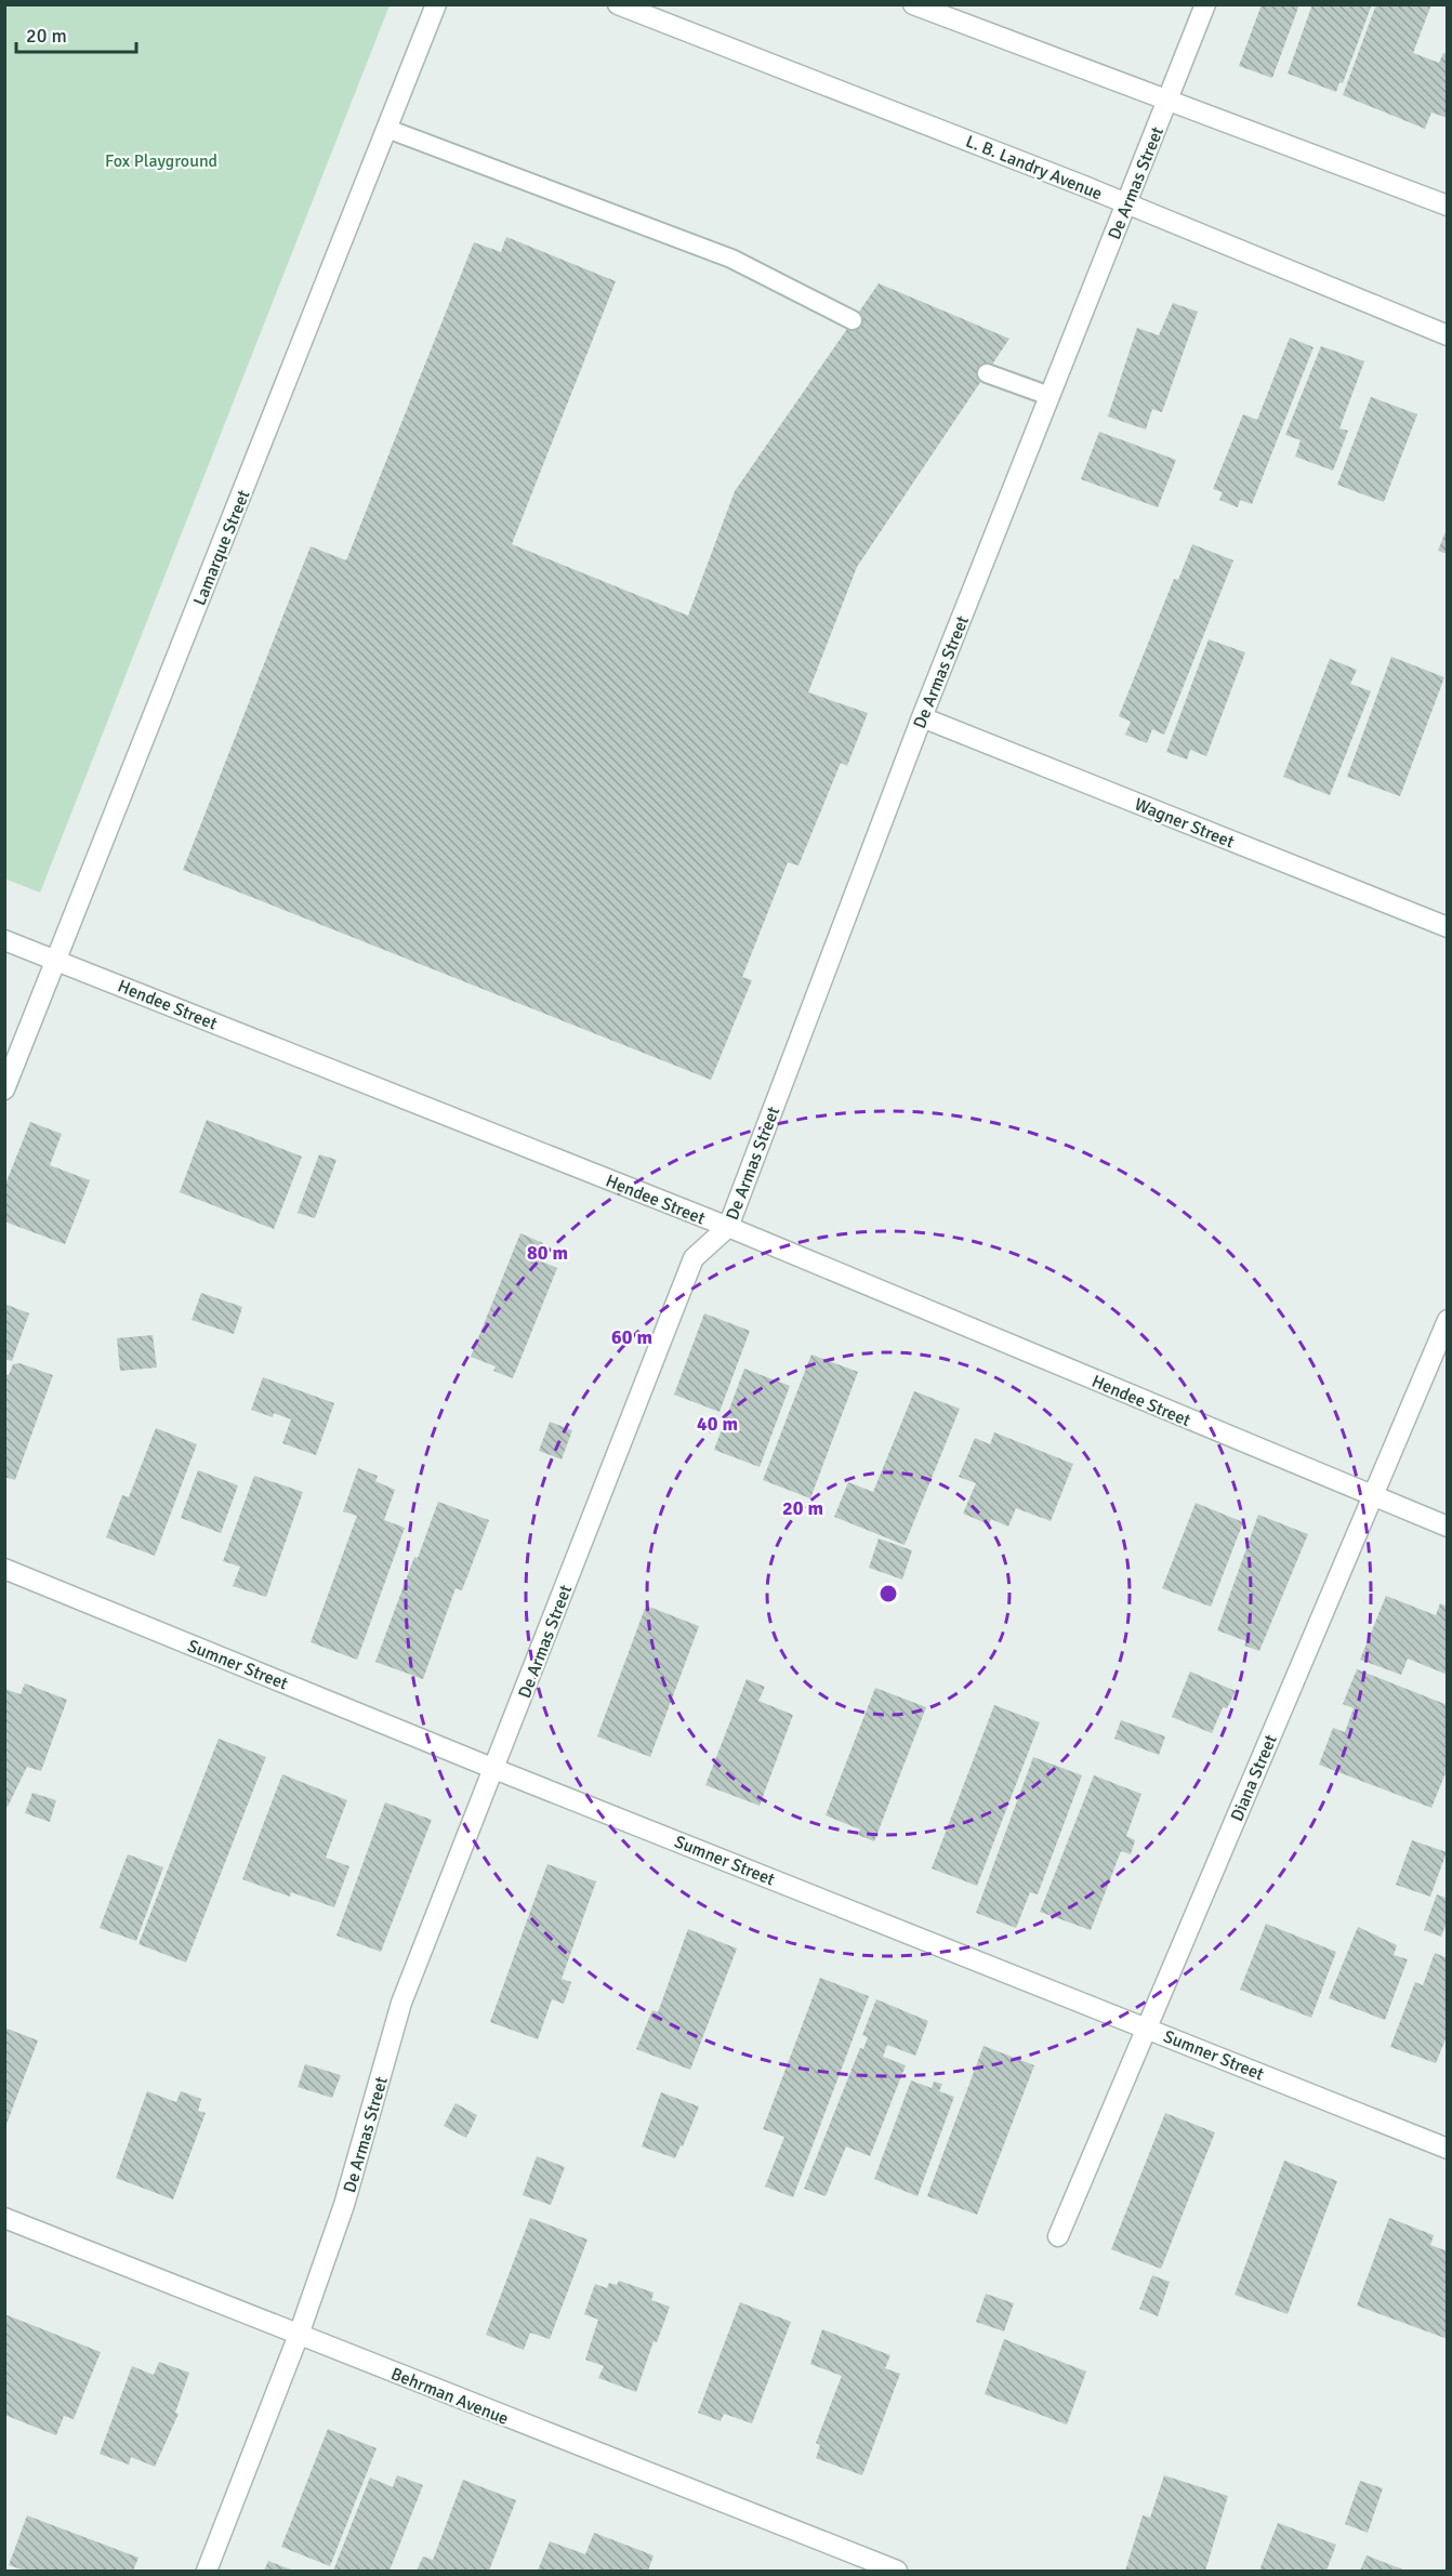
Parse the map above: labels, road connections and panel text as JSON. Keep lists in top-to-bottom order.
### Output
{
  "streets": {
    "street": [
      "L. B. Landry Avenue",
      "De Armas Street",
      "Lamarque Street",
      "Wagner Street",
      "Hendee Street",
      "Sumner Street",
      "Diana Street",
      "Behrman Avenue"
    ]
  },
  "crossings": [
    ["L. B. Landry Avenue", "De Armas Street"],
    ["De Armas Street", "Wagner Street"],
    ["De Armas Street", "Hendee Street"],
    ["De Armas Street", "Sumner Street"],
    ["De Armas Street", "Behrman Avenue"],
    ["Lamarque Street", "Hendee Street"],
    ["Hendee Street", "Diana Street"],
    ["Sumner Street", "Diana Street"]
  ],
  "parks": ["Fox Playground"],
  "scale_bar": "20 m",
  "rings": [
    "80 m",
    "60 m",
    "40 m",
    "20 m"
  ]
}
